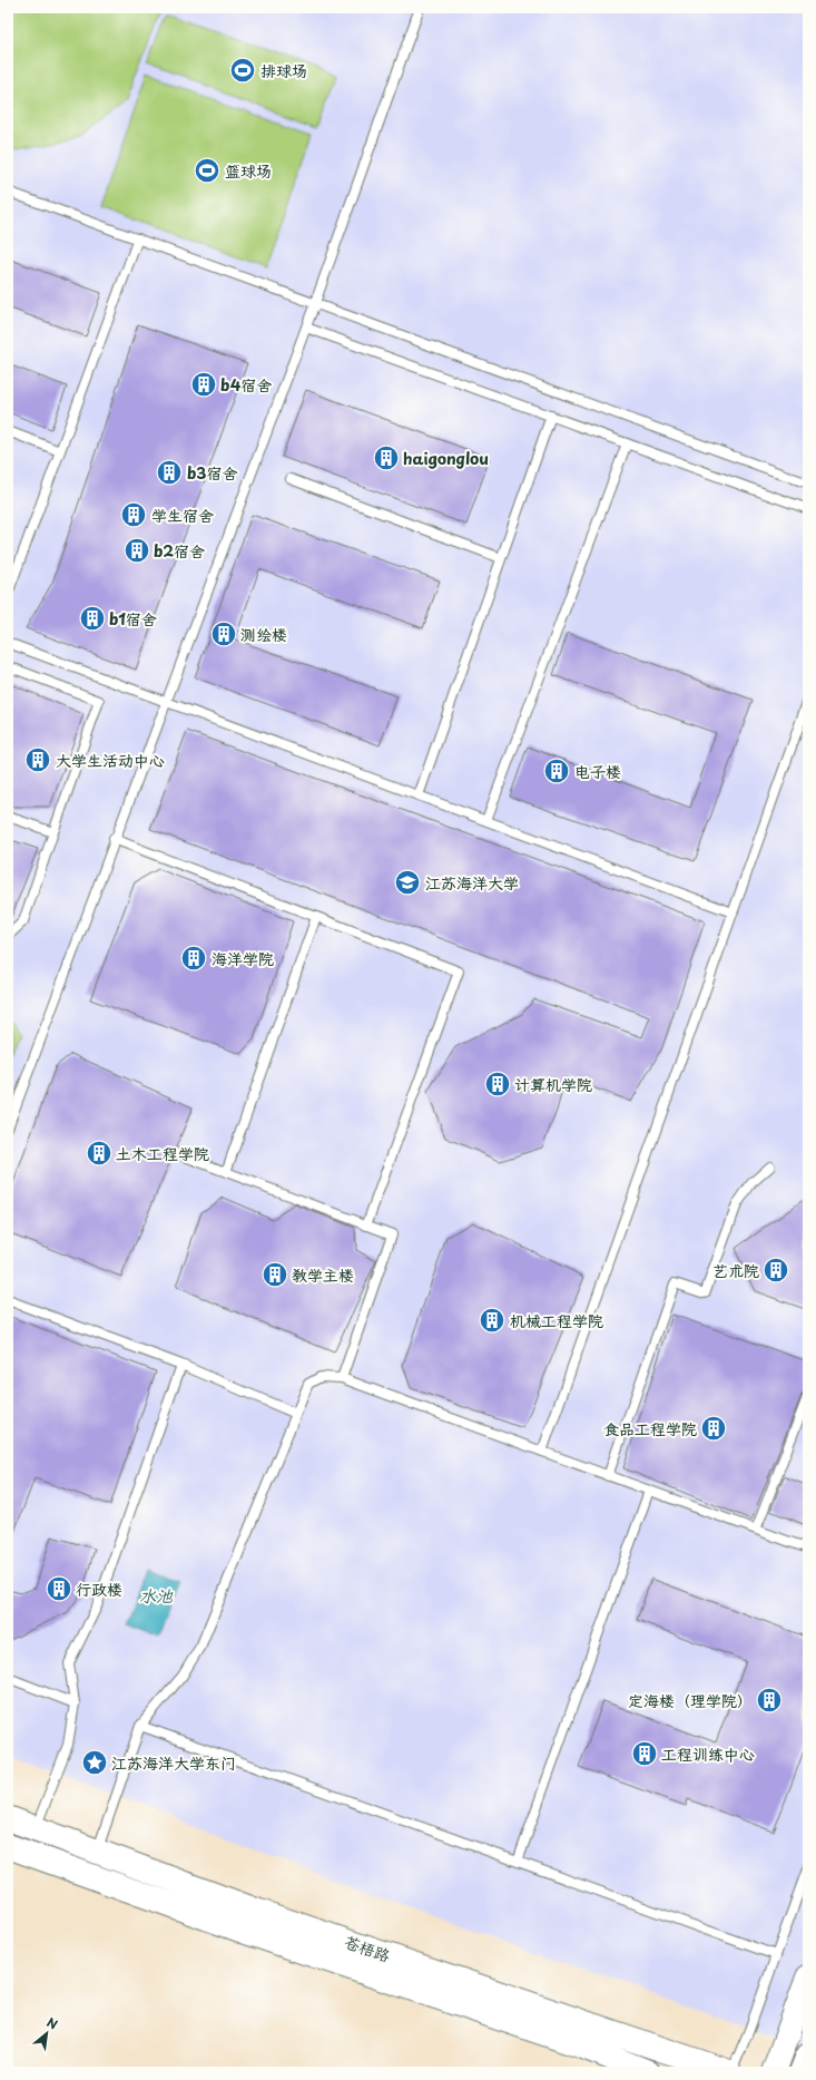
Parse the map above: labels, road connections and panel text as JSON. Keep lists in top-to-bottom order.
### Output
{
  "streets": {
    "main road": ["苍梧路"]
  },
  "water": ["水池"],
  "places": {
    "sports": ["排球场", "篮球场"],
    "building": [
      "b4宿舍",
      "haigonglou",
      "b3宿舍",
      "学生宿舍",
      "b2宿舍",
      "b1宿舍",
      "测绘楼",
      "大学生活动中心",
      "电子楼",
      "海洋学院",
      "计算机学院",
      "土木工程学院",
      "艺术院",
      "教学主楼",
      "机械工程学院",
      "食品工程学院",
      "行政楼",
      "定海楼（理学院）",
      "工程训练中心"
    ],
    "school or university": ["江苏海洋大学"],
    "place": ["江苏海洋大学东门"]
  },
  "north": "top right"
}
